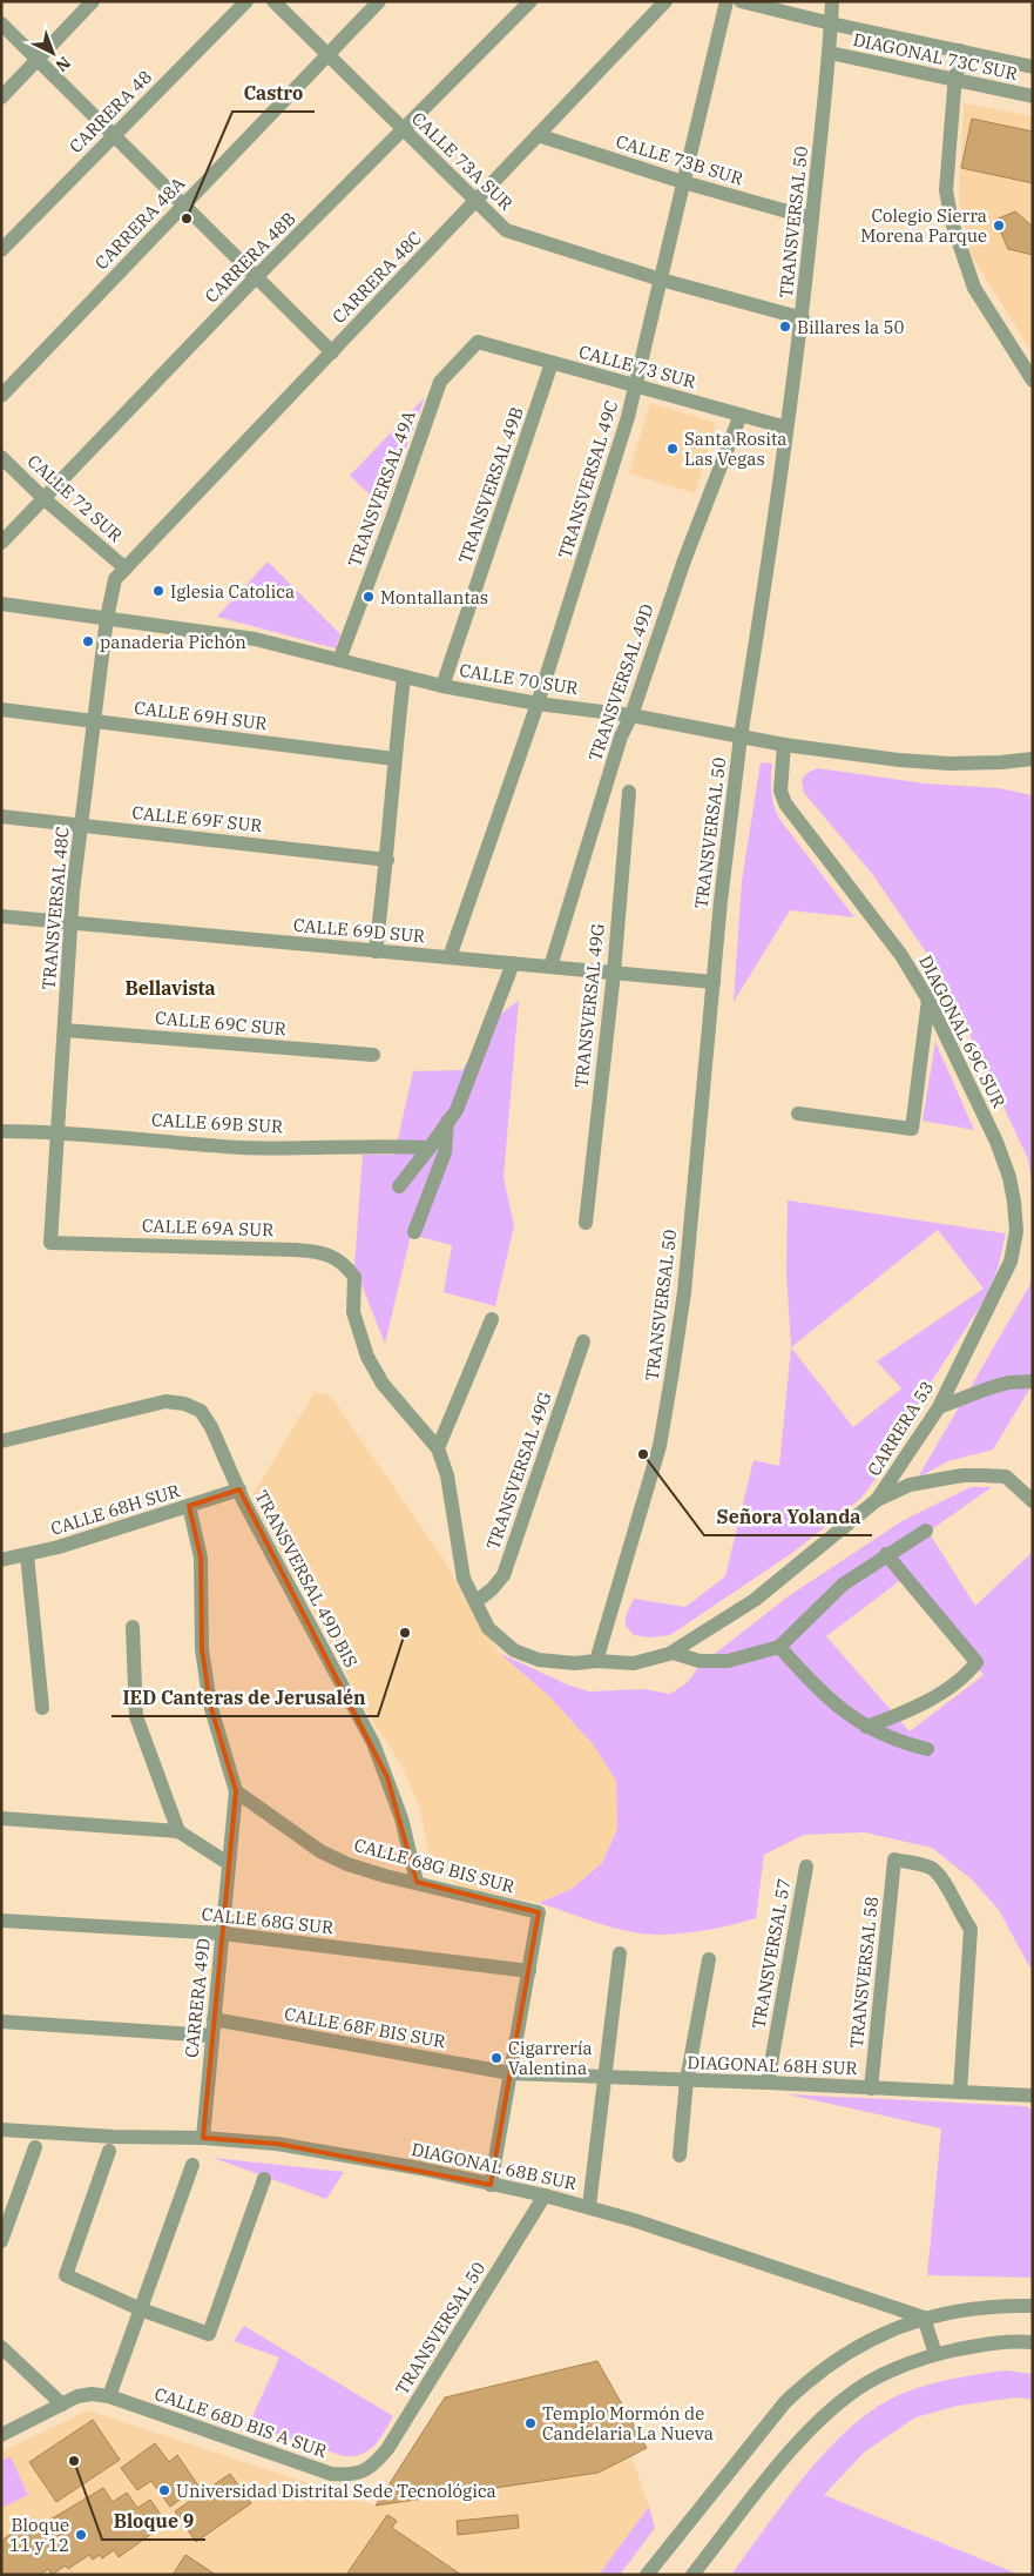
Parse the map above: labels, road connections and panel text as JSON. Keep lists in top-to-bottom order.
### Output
{
  "streets": {
    "street": [
      "DIAGONAL 73C SUR",
      "CARRERA 48",
      "CALLE 73B SUR",
      "CALLE 73A SUR",
      "TRANSVERSAL 50",
      "CARRERA 48A",
      "CARRERA 48B",
      "CARRERA 48C",
      "CALLE 73 SUR",
      "TRANSVERSAL 49C",
      "TRANSVERSAL 49B",
      "TRANSVERSAL 49A",
      "CALLE 72 SUR",
      "CALLE 70 SUR",
      "TRANSVERSAL 49D",
      "CALLE 69H SUR",
      "CALLE 69F SUR",
      "TRANSVERSAL 48C",
      "CALLE 69D SUR",
      "TRANSVERSAL 49G",
      "CALLE 69C SUR",
      "DIAGONAL 69C SUR",
      "CALLE 69B SUR",
      "CALLE 69A SUR",
      "CARRERA 53",
      "CALLE 68H SUR",
      "TRANSVERSAL 49D BIS",
      "CALLE 68G BIS SUR",
      "CALLE 68G SUR",
      "TRANSVERSAL 57",
      "TRANSVERSAL 58",
      "CARRERA 49D",
      "CALLE 68F BIS SUR",
      "DIAGONAL 68H SUR",
      "DIAGONAL 68B SUR",
      "CALLE 68D BIS A SUR"
    ]
  },
  "crossings": [
    ["DIAGONAL 73C SUR", "TRANSVERSAL 50"],
    ["CALLE 73B SUR", "TRANSVERSAL 50"],
    ["CALLE 73B SUR", "CARRERA 48C"],
    ["CALLE 73B SUR", "TRANSVERSAL 49C"],
    ["CALLE 73A SUR", "TRANSVERSAL 50"],
    ["CALLE 73A SUR", "CARRERA 48A"],
    ["CALLE 73A SUR", "CARRERA 48B"],
    ["CALLE 73A SUR", "CARRERA 48C"],
    ["CALLE 73A SUR", "TRANSVERSAL 49C"],
    ["TRANSVERSAL 50", "CALLE 73 SUR"],
    ["TRANSVERSAL 50", "CALLE 70 SUR"],
    ["TRANSVERSAL 50", "CALLE 69D SUR"],
    ["TRANSVERSAL 50", "CARRERA 53"],
    ["TRANSVERSAL 50", "DIAGONAL 68B SUR"],
    ["TRANSVERSAL 50", "CALLE 68D BIS A SUR"],
    ["CARRERA 48B", "CALLE 72 SUR"],
    ["CARRERA 48C", "CALLE 72 SUR"],
    ["CARRERA 48C", "TRANSVERSAL 48C"],
    ["CALLE 73 SUR", "TRANSVERSAL 49C"],
    ["CALLE 73 SUR", "TRANSVERSAL 49B"],
    ["CALLE 73 SUR", "TRANSVERSAL 49A"],
    ["CALLE 73 SUR", "TRANSVERSAL 49D"],
    ["TRANSVERSAL 49C", "CALLE 70 SUR"],
    ["TRANSVERSAL 49C", "CALLE 69D SUR"],
    ["TRANSVERSAL 49B", "CALLE 70 SUR"],
    ["TRANSVERSAL 49A", "CALLE 70 SUR"],
    ["CALLE 72 SUR", "TRANSVERSAL 48C"],
    ["CALLE 70 SUR", "TRANSVERSAL 49D"],
    ["CALLE 70 SUR", "TRANSVERSAL 48C"],
    ["CALLE 70 SUR", "DIAGONAL 69C SUR"],
    ["TRANSVERSAL 49D", "CALLE 69D SUR"],
    ["CALLE 69H SUR", "TRANSVERSAL 48C"],
    ["CALLE 69F SUR", "TRANSVERSAL 48C"],
    ["TRANSVERSAL 48C", "CALLE 69D SUR"],
    ["TRANSVERSAL 48C", "CALLE 69C SUR"],
    ["TRANSVERSAL 48C", "CALLE 69B SUR"],
    ["TRANSVERSAL 48C", "CALLE 69A SUR"],
    ["CALLE 69D SUR", "TRANSVERSAL 49G"],
    ["DIAGONAL 69C SUR", "CARRERA 53"],
    ["CALLE 68H SUR", "TRANSVERSAL 49D BIS"],
    ["TRANSVERSAL 49D BIS", "CALLE 68G BIS SUR"],
    ["CALLE 68G BIS SUR", "CALLE 68G SUR"],
    ["CALLE 68G BIS SUR", "CARRERA 49D"],
    ["CALLE 68G SUR", "CARRERA 49D"],
    ["TRANSVERSAL 57", "DIAGONAL 68H SUR"],
    ["TRANSVERSAL 58", "DIAGONAL 68H SUR"],
    ["CARRERA 49D", "CALLE 68F BIS SUR"],
    ["CARRERA 49D", "DIAGONAL 68B SUR"],
    ["CALLE 68F BIS SUR", "DIAGONAL 68H SUR"]
  ],
  "districts": ["Bellavista"],
  "places": [
    "Castro",
    "Colegio Sierra Morena Parque",
    "Billares la 50",
    "Santa Rosita Las Vegas",
    "Iglesia Catolica",
    "Montallantas",
    "panaderia Pichón",
    "Señora Yolanda",
    "IED Canteras de Jerusalén",
    "Cigarrería Valentina",
    "Templo Mormón de Candelaria La Nueva",
    "Bloque 9",
    "Universidad Distrital Sede Tecnológica",
    "Bloque 11 y 12"
  ],
  "north": "bottom right"
}
